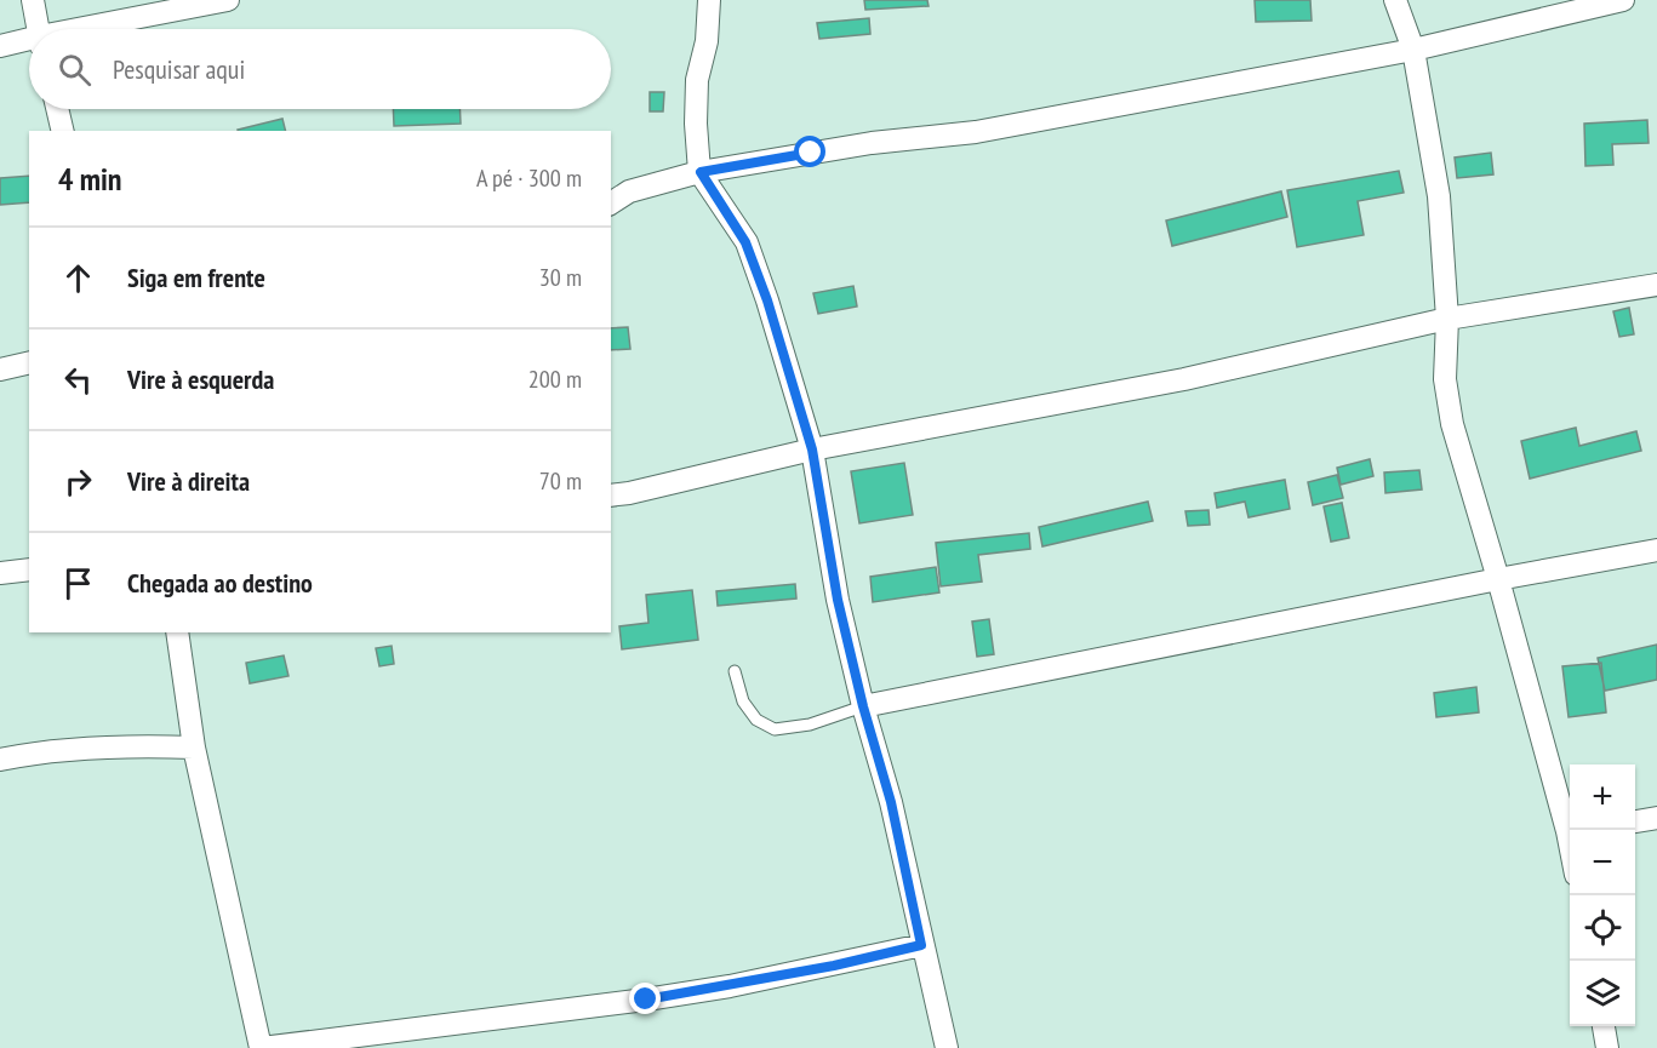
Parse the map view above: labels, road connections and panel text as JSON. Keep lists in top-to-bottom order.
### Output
{
  "page": {
    "search": "Pesquisar aqui",
    "heading": ["4 min", "A pé · 300 m"],
    "list": [
      ["Siga em frente", "30 m"],
      ["Vire à esquerda", "200 m"],
      ["Vire à direita", "70 m"],
      "Chegada ao destino"
    ],
    "map_buttons": ["+", "−"]
  }
}
